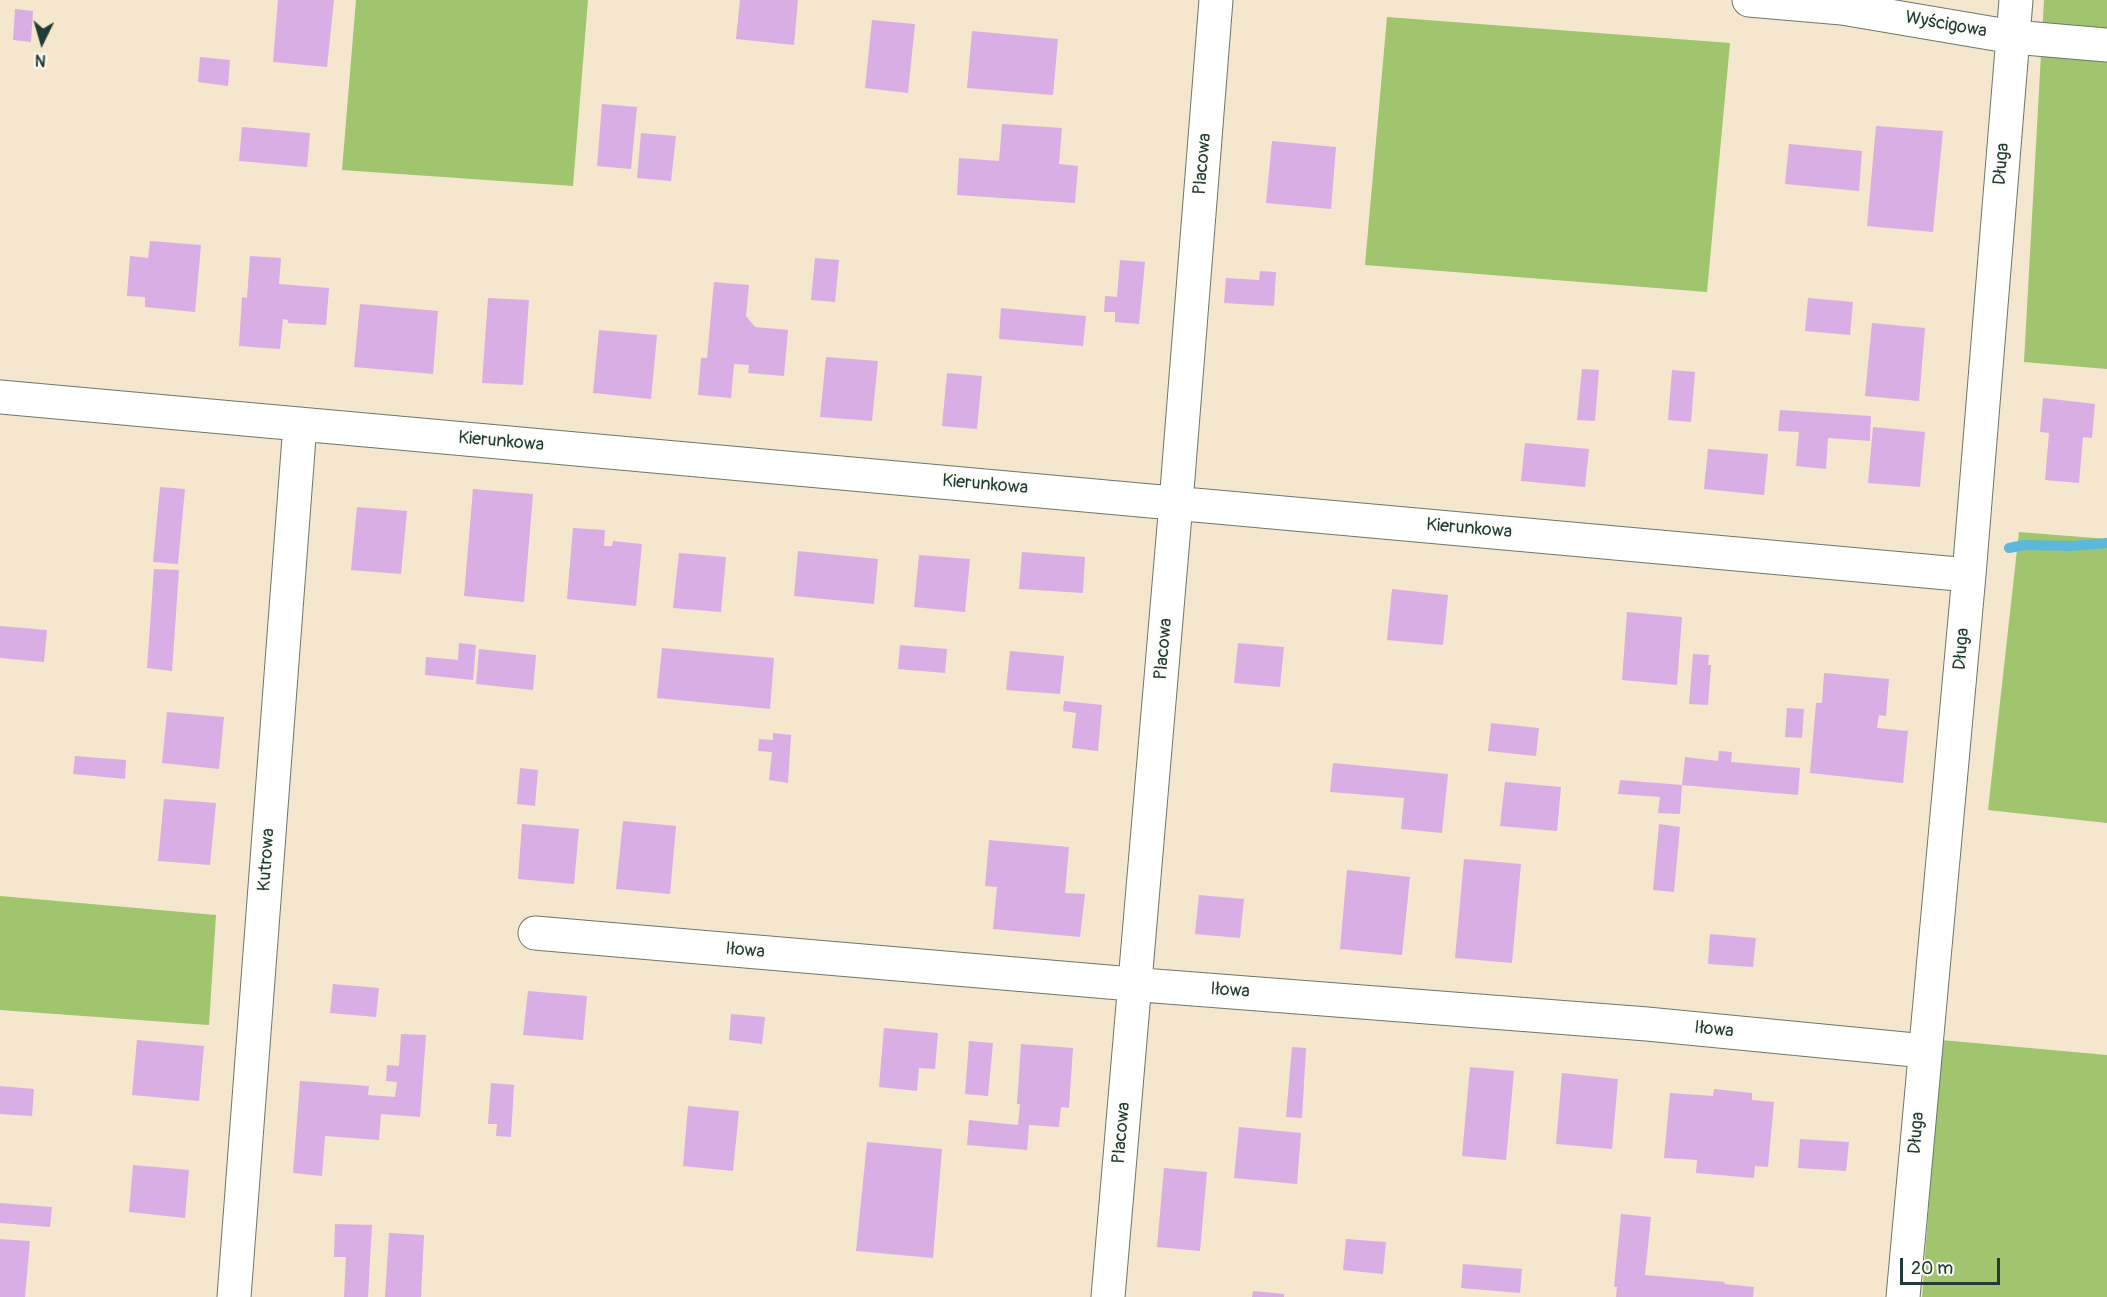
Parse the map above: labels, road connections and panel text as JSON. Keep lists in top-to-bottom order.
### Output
{
  "streets": {
    "street": [
      "Wyścigowa",
      "Placowa",
      "Długa",
      "Kierunkowa",
      "Kutrowa",
      "Iłowa"
    ]
  },
  "crossings": [
    ["Wyścigowa", "Długa"],
    ["Placowa", "Kierunkowa"],
    ["Placowa", "Iłowa"],
    ["Długa", "Kierunkowa"],
    ["Długa", "Iłowa"],
    ["Kierunkowa", "Kutrowa"]
  ],
  "scale_bar": "20 m",
  "north": "bottom"
}
